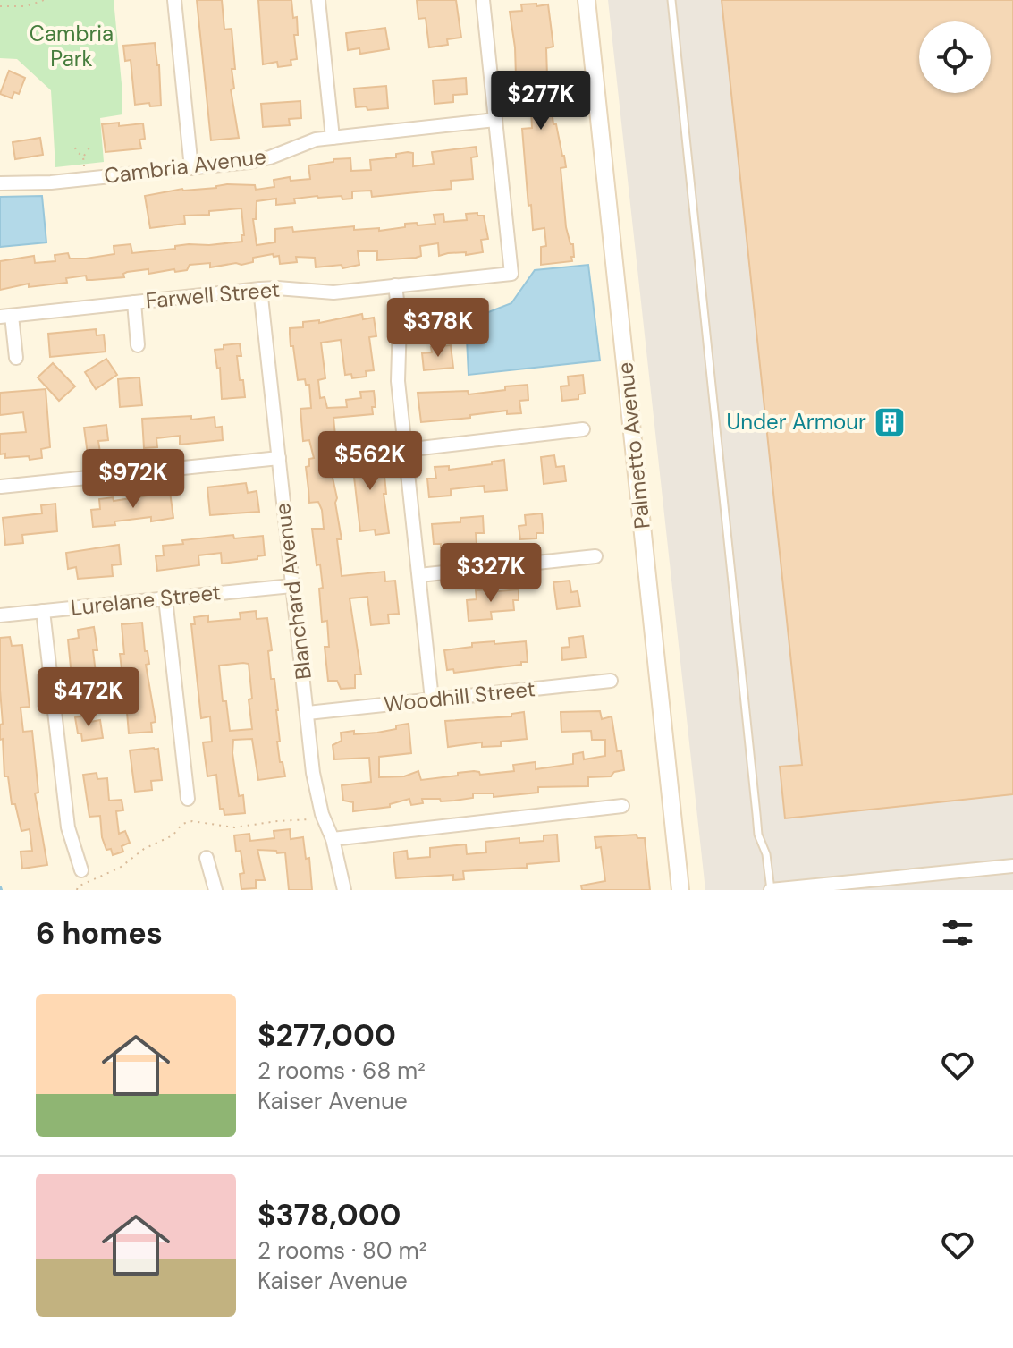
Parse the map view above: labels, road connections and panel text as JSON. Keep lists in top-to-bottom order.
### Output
{
  "streets": {
    "street": [
      "Cambria Avenue",
      "Farwell Street",
      "Palmetto Avenue",
      "Blanchard Avenue",
      "Lurelane Street",
      "Woodhill Street"
    ]
  },
  "crossings": [
    ["Cambria Avenue", "Farwell Street"],
    ["Farwell Street", "Blanchard Avenue"],
    ["Blanchard Avenue", "Lurelane Street"],
    ["Blanchard Avenue", "Woodhill Street"]
  ],
  "parks": ["Cambria Park"],
  "places": {
    "building": ["Under Armour"]
  },
  "page": {
    "price": [
      "$277K",
      "$378K",
      "$562K",
      "$972K",
      "$327K",
      "$472K"
    ],
    "heading": "6 homes",
    "list": [
      {
        "name": "$277,000",
        "note": "2 rooms · 68 m² · Kaiser Avenue"
      },
      {
        "name": "$378,000",
        "note": "2 rooms · 80 m² · Kaiser Avenue"
      }
    ]
  }
}
